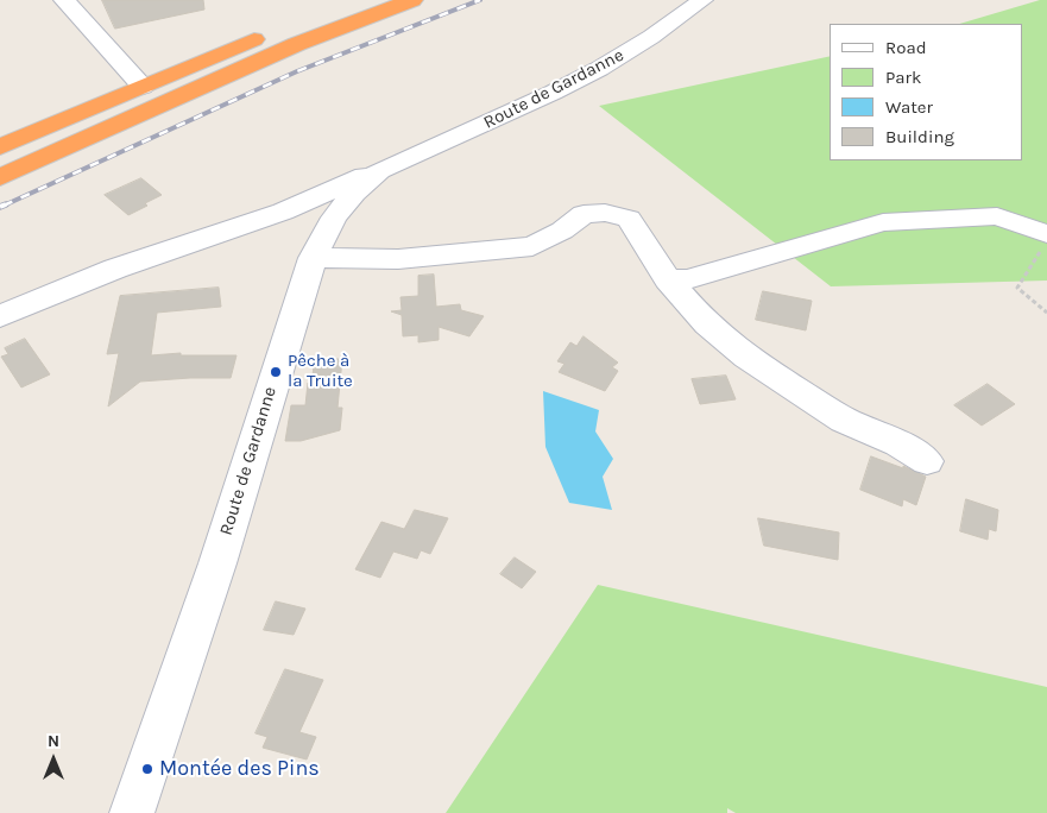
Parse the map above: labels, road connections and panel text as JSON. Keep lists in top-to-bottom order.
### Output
{
  "streets": {
    "street": ["Route de Gardanne"]
  },
  "places": ["Pêche à la Truite", "Montée des Pins"],
  "legend": [
    "Road",
    "Park",
    "Water",
    "Building"
  ],
  "north": "top"
}
